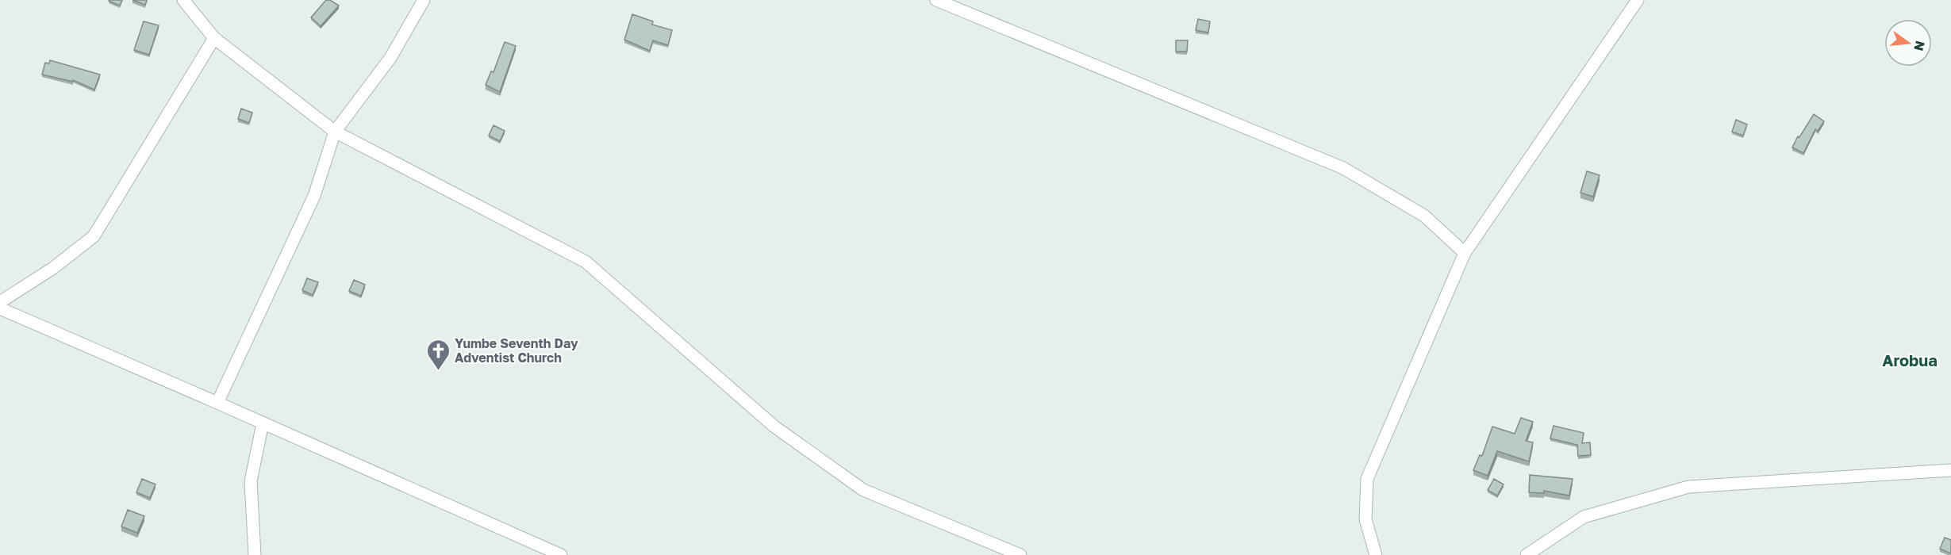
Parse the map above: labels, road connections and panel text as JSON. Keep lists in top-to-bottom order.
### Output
{
  "districts": ["Arobua"],
  "places": {
    "church": ["Yumbe Seventh Day Adventist Church"]
  },
  "north": "right"
}
